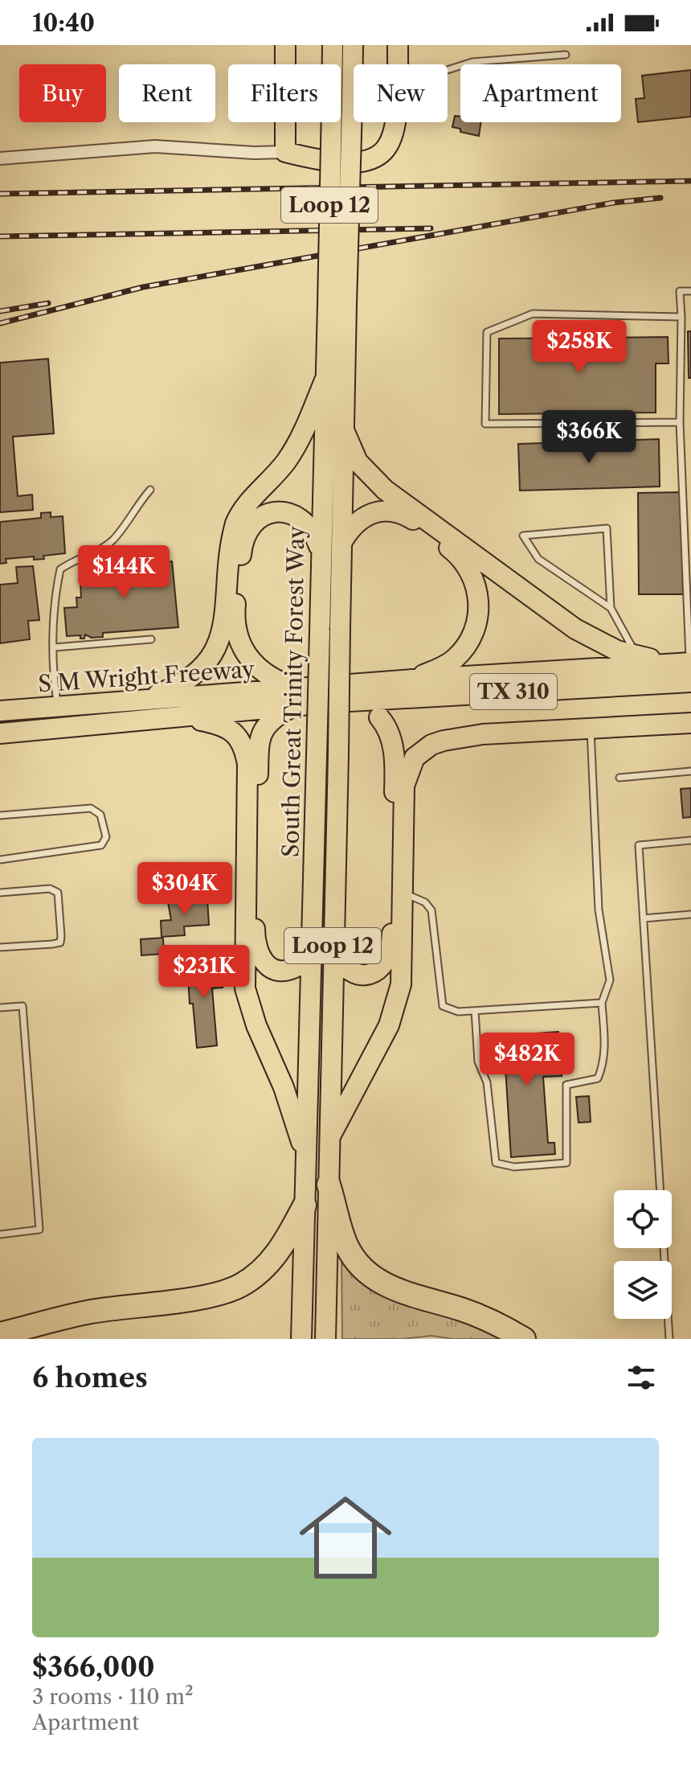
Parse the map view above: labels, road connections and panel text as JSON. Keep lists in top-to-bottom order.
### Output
{
  "streets": {
    "main road": [
      "Loop 12",
      "S M Wright Freeway",
      "South Great Trinity Forest Way",
      "TX 310"
    ]
  },
  "crossings": [
    ["S M Wright Freeway", "TX 310"]
  ],
  "page": {
    "status": "10:40",
    "chip": [
      "Buy",
      "Rent",
      "Filters",
      "New",
      "Apartment"
    ],
    "price": [
      "$258K",
      "$366K",
      "$144K",
      "$304K",
      "$231K",
      "$482K"
    ],
    "heading": "6 homes",
    "list": [
      {
        "name": "$366,000",
        "note": "3 rooms · 110 m² · Apartment"
      }
    ]
  }
}
